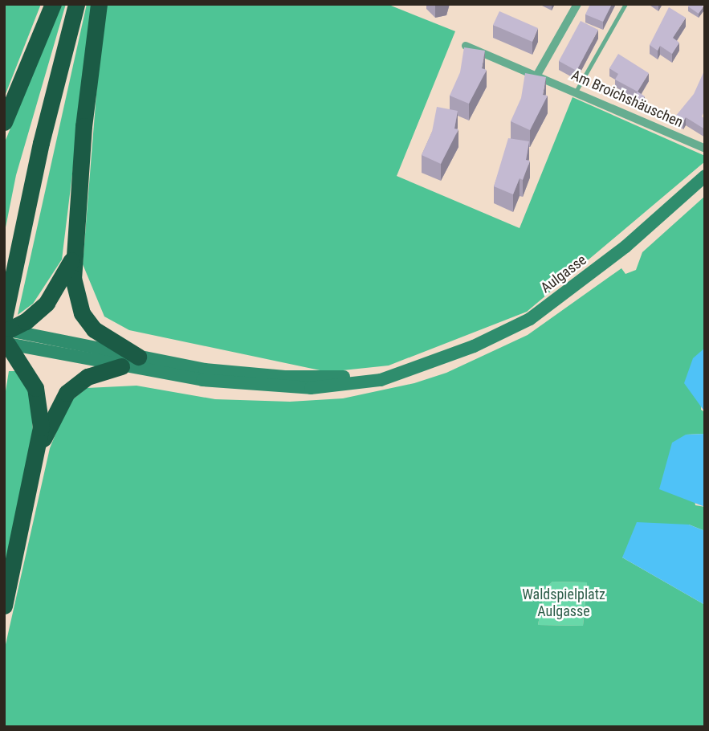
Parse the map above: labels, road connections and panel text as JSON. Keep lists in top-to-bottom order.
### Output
{
  "streets": {
    "main road": ["Aulgasse"],
    "street": ["Am Broichshäuschen"]
  },
  "parks": ["Waldspielplatz Aulgasse"]
}
